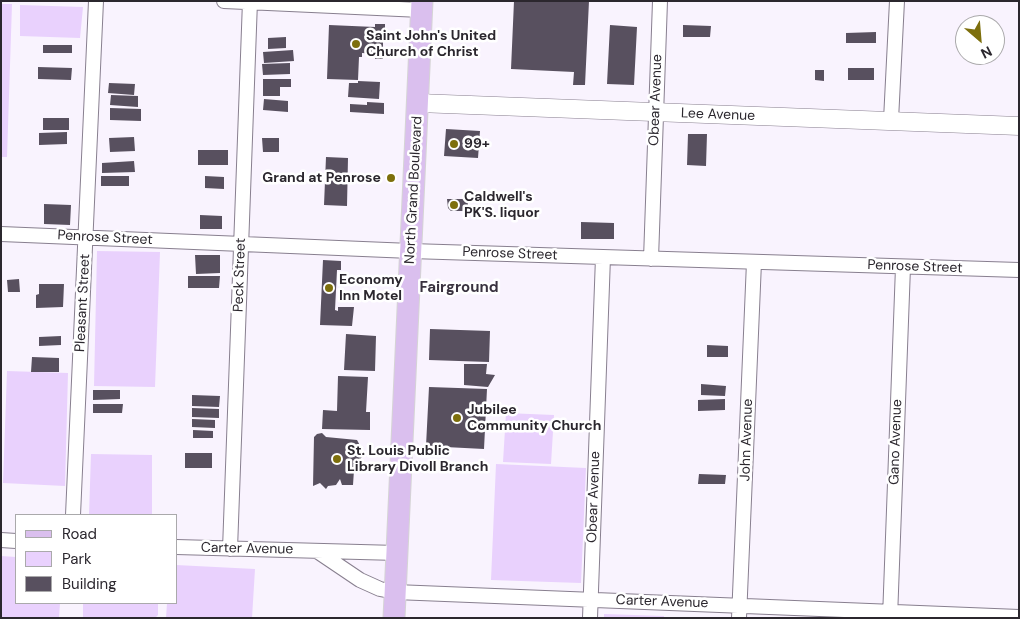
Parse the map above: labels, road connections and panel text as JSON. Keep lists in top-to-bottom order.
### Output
{
  "streets": {
    "main road": ["North Grand Boulevard"],
    "street": [
      "Obear Avenue",
      "Lee Avenue",
      "Penrose Street",
      "Peck Street",
      "Pleasant Street",
      "John Avenue",
      "Gano Avenue",
      "Carter Avenue"
    ]
  },
  "crossings": [
    ["Obear Avenue", "Lee Avenue"],
    ["Obear Avenue", "Penrose Street"],
    ["Obear Avenue", "Carter Avenue"],
    ["Lee Avenue", "North Grand Boulevard"],
    ["North Grand Boulevard", "Penrose Street"],
    ["North Grand Boulevard", "Carter Avenue"],
    ["Penrose Street", "Peck Street"],
    ["Penrose Street", "Pleasant Street"],
    ["Penrose Street", "John Avenue"],
    ["Penrose Street", "Gano Avenue"],
    ["Peck Street", "Carter Avenue"],
    ["John Avenue", "Carter Avenue"],
    ["Gano Avenue", "Carter Avenue"]
  ],
  "districts": ["Fairground"],
  "places": [
    "Saint John's United Church of Christ",
    "99+",
    "Grand at Penrose",
    "Caldwell's PK'S. liquor",
    "Economy Inn Motel",
    "Jubilee Community Church",
    "St. Louis Public Library Divoll Branch"
  ],
  "legend": ["Road", "Park", "Building"],
  "north": "bottom right"
}
